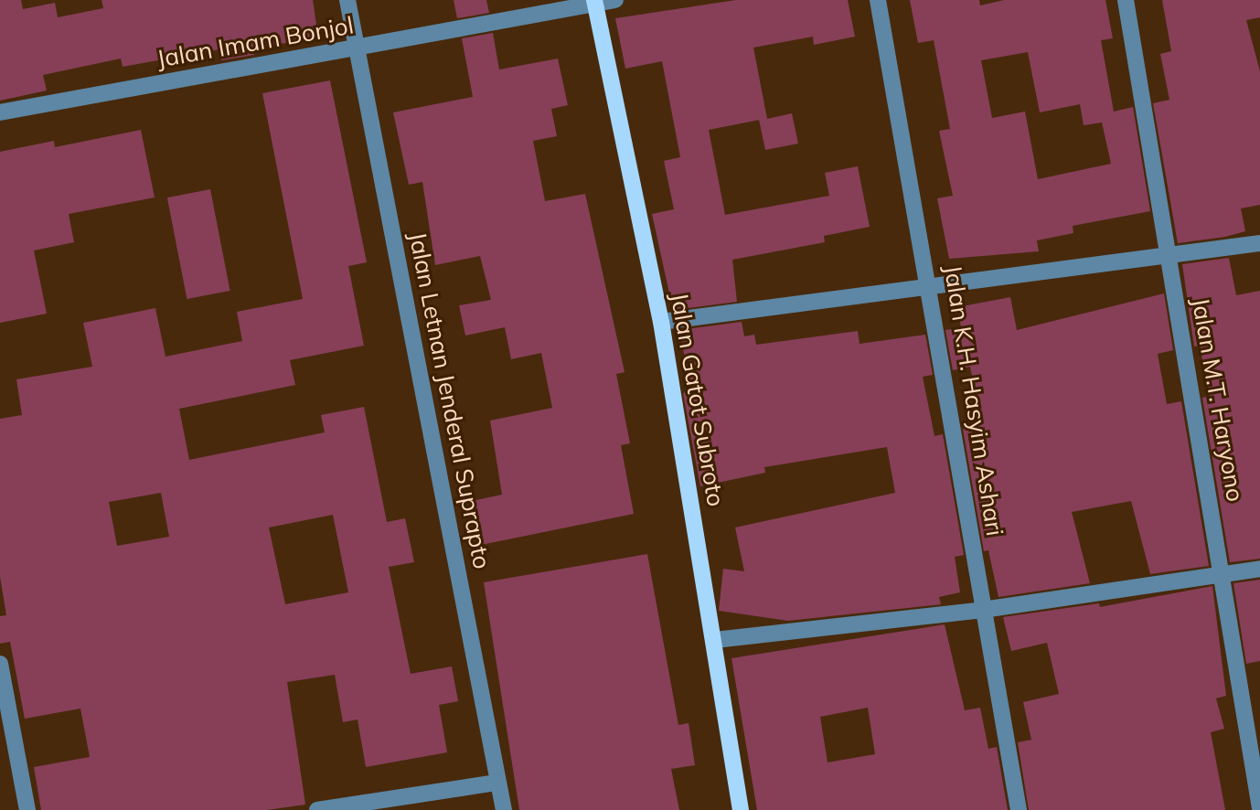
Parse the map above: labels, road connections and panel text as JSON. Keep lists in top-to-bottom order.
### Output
{
  "streets": {
    "main road": ["Jalan Gatot Subroto"],
    "street": [
      "Jalan Imam Bonjol",
      "Jalan M.T. Haryono",
      "Jalan Letnan Jenderal Suprapto",
      "Jalan K.H. Hasyim Ashari"
    ]
  },
  "crossings": [
    ["Jalan Imam Bonjol", "Jalan Gatot Subroto"],
    ["Jalan Imam Bonjol", "Jalan Letnan Jenderal Suprapto"]
  ]
}
